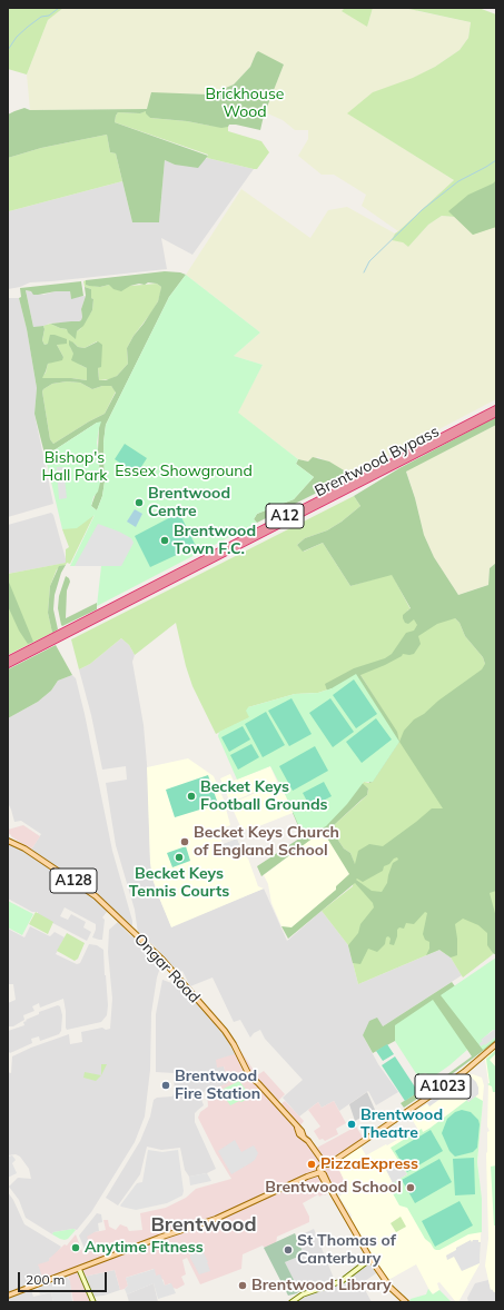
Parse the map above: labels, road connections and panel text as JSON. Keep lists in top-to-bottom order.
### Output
{
  "streets": {
    "highway": ["Brentwood Bypass", "A12"],
    "main road": ["A128", "Ongar Road", "A1023"]
  },
  "crossings": [
    ["Ongar Road", "A1023"]
  ],
  "districts": ["Brentwood"],
  "parks": ["Brickhouse Wood", "Bishop's Hall Park", "Essex Showground"],
  "places": [
    "Brentwood Centre",
    "Brentwood Town F.C.",
    "Becket Keys Football Grounds",
    "Becket Keys Church of England School",
    "Becket Keys Tennis Courts",
    "Brentwood Fire Station",
    "Brentwood Theatre",
    "PizzaExpress",
    "Brentwood School",
    "Anytime Fitness",
    "St Thomas of Canterbury",
    "Brentwood Library"
  ],
  "scale_bar": "200 m"
}
